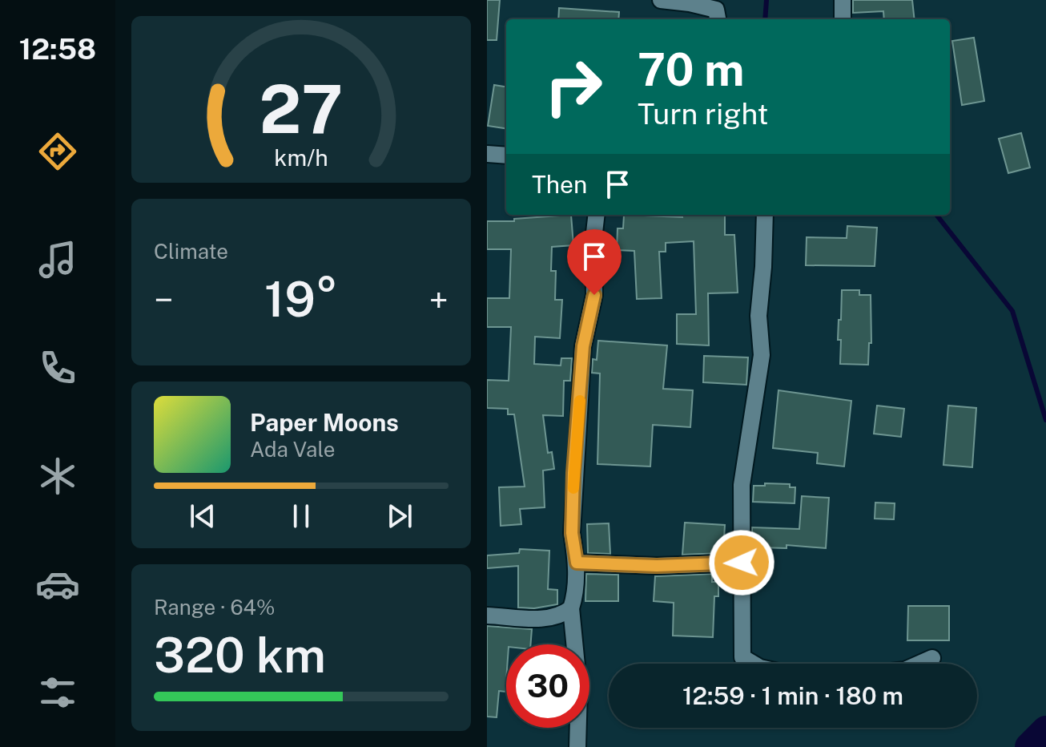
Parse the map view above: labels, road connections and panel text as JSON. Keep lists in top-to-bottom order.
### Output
{
  "page": {
    "tabs": "12:58",
    "turn": ["70 m", "Turn right"],
    "then": "Then",
    "tile": [
      "Climate",
      ["Range · 64%", "320 km"]
    ],
    "heat": ["−", "19°", "+"],
    "song": ["Paper Moons", "Ada Vale"],
    "limit": "30",
    "trip": "12:59 · 1 min · 180 m",
    "gauge": ["27", "km/h"]
  }
}
